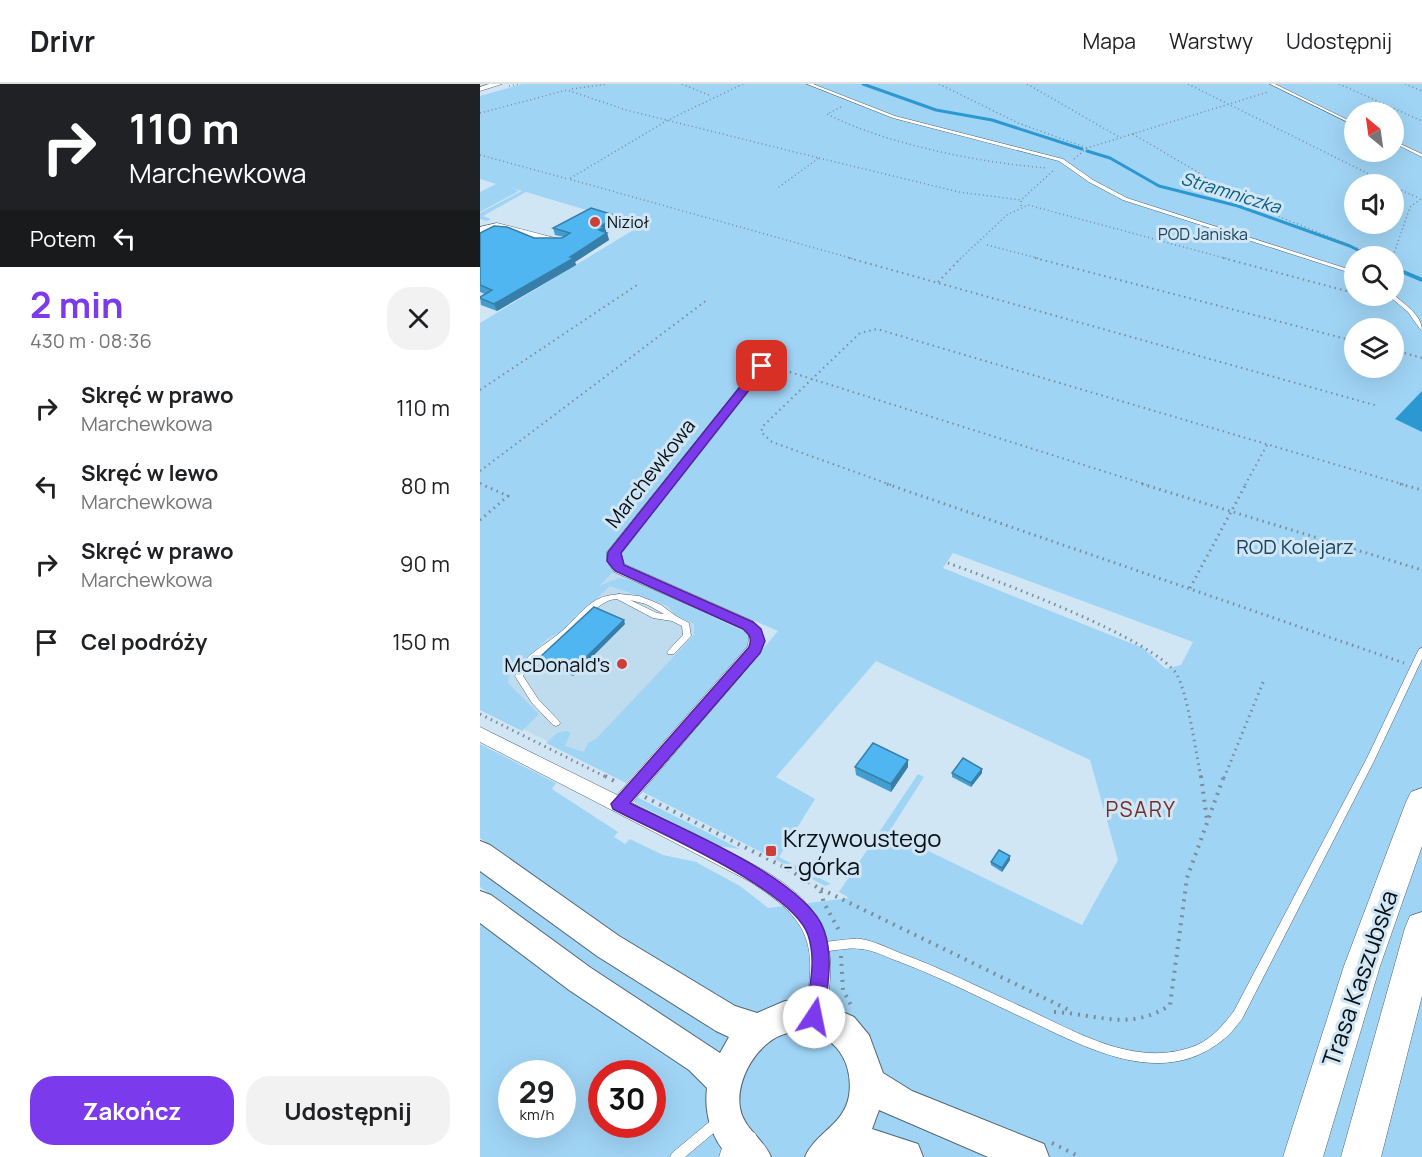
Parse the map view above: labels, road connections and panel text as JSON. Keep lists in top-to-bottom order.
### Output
{
  "streets": {
    "highway": ["Trasa Kaszubska"],
    "street": ["Marchewkowa"]
  },
  "districts": ["PSARY"],
  "water": ["Stramniczka"],
  "parks": ["POD Janiska", "ROD Kolejarz"],
  "places": {
    "other": ["Nizioł", "McDonald's"],
    "transit": ["Krzywoustego - górka"]
  },
  "north": "top left",
  "page": {
    "header": "Drivr",
    "nav": ["Mapa", "Warstwy", "Udostępnij"],
    "turn": ["110 m", "Marchewkowa"],
    "then": "Potem",
    "heading": ["2 min", "430 m · 08:36"],
    "list": [
      {
        "name": "Skręć w prawo",
        "note": "Marchewkowa",
        "value": "110 m"
      },
      {
        "name": "Skręć w lewo",
        "note": "Marchewkowa",
        "value": "80 m"
      },
      {
        "name": "Skręć w prawo",
        "note": "Marchewkowa",
        "value": "90 m"
      },
      {
        "name": "Cel podróży",
        "value": "150 m"
      }
    ],
    "speed": "29 km/h",
    "limit": "30",
    "buttons": ["Zakończ", "Udostępnij"]
  }
}
